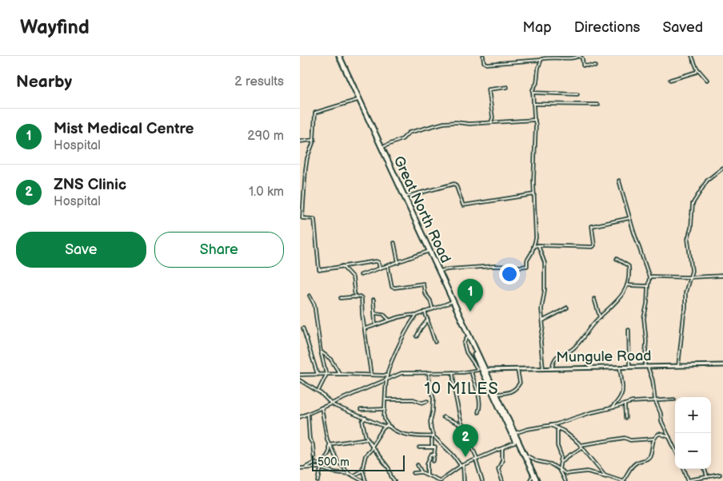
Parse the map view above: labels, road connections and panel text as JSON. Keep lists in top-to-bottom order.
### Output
{
  "streets": {
    "highway": ["Great North Road"],
    "street": ["Mungule Road"]
  },
  "crossings": [
    ["Great North Road", "Mungule Road"]
  ],
  "districts": ["10 MILES"],
  "scale_bar": "500 m",
  "page": {
    "header": "Wayfind",
    "nav": ["Map", "Directions", "Saved"],
    "heading": ["Nearby", "2 results"],
    "list": [
      {
        "mark": "1",
        "name": "Mist Medical Centre",
        "note": "Hospital",
        "value": "290 m"
      },
      {
        "mark": "2",
        "name": "ZNS Clinic",
        "note": "Hospital",
        "value": "1.0 km"
      }
    ],
    "buttons": ["Save", "Share"],
    "pins": ["1", "2"],
    "map_buttons": ["+", "−"],
    "scale": "500 m"
  }
}
